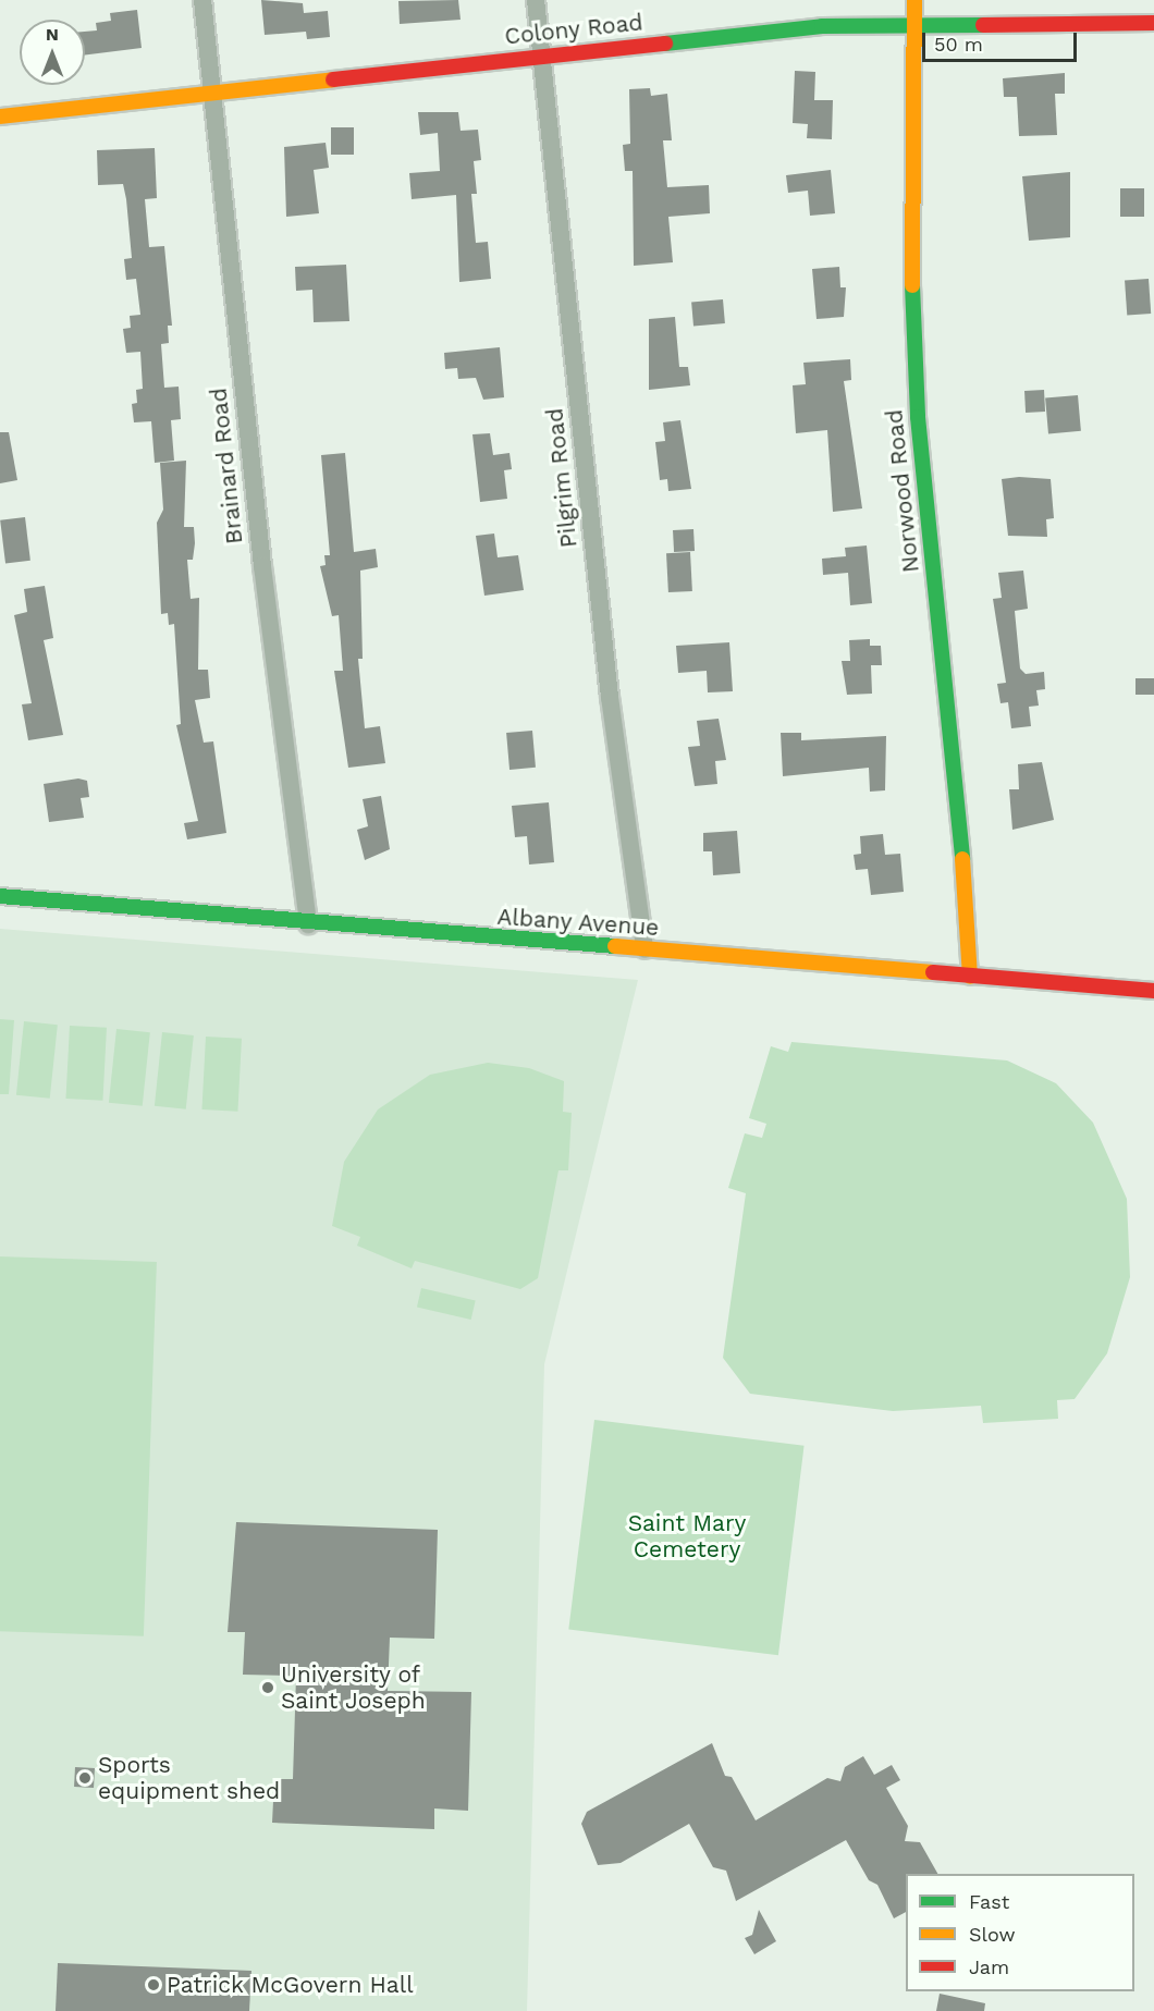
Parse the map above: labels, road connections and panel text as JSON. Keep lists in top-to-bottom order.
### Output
{
  "streets": {
    "main road": ["Colony Road", "Norwood Road", "Albany Avenue"],
    "street": ["Brainard Road", "Pilgrim Road"]
  },
  "crossings": [
    ["Colony Road", "Brainard Road"],
    ["Colony Road", "Pilgrim Road"],
    ["Colony Road", "Norwood Road"],
    ["Brainard Road", "Albany Avenue"],
    ["Pilgrim Road", "Albany Avenue"],
    ["Norwood Road", "Albany Avenue"]
  ],
  "parks": ["Saint Mary Cemetery"],
  "places": ["University of Saint Joseph", "Sports equipment shed", "Patrick McGovern Hall"],
  "legend": ["Fast", "Slow", "Jam"],
  "scale_bar": "50 m",
  "north": "top"
}
